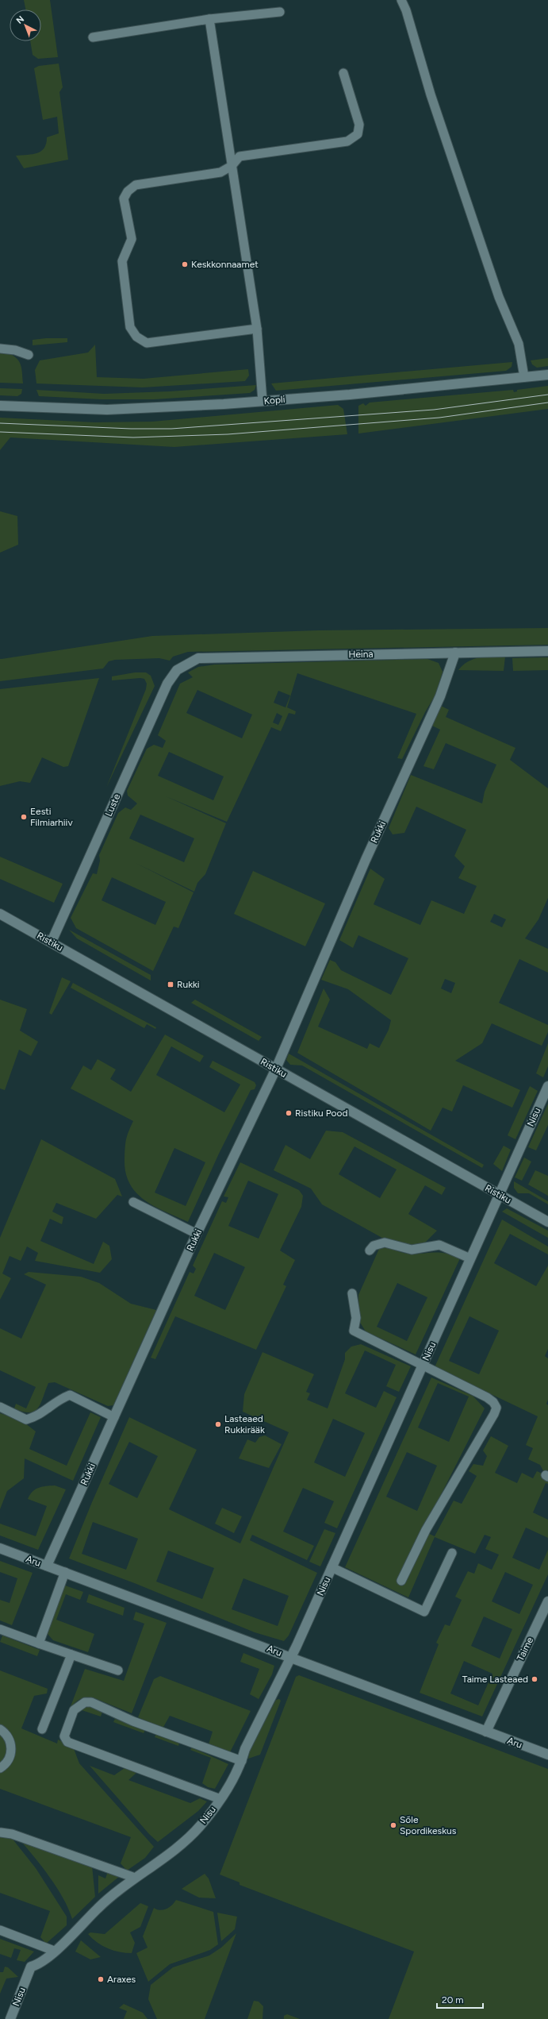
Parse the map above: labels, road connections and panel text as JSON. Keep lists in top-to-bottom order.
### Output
{
  "streets": {
    "street": [
      "Kopli",
      "Heina",
      "Luste",
      "Rukki",
      "Ristiku",
      "Nisu",
      "Aru",
      "Taime"
    ]
  },
  "crossings": [
    ["Heina", "Luste"],
    ["Heina", "Rukki"],
    ["Luste", "Ristiku"],
    ["Rukki", "Ristiku"],
    ["Rukki", "Aru"],
    ["Ristiku", "Nisu"],
    ["Nisu", "Aru"],
    ["Aru", "Taime"]
  ],
  "places": {
    "other": [
      "Keskkonnaamet",
      "Eesti Filmiarhiiv",
      "Ristiku Pood",
      "Lasteaed Rukkirääk",
      "Taime Lasteaed",
      "Sõle Spordikeskus",
      "Araxes"
    ],
    "transit": ["Rukki"]
  },
  "scale_bar": "20 m",
  "north": "top left"
}
